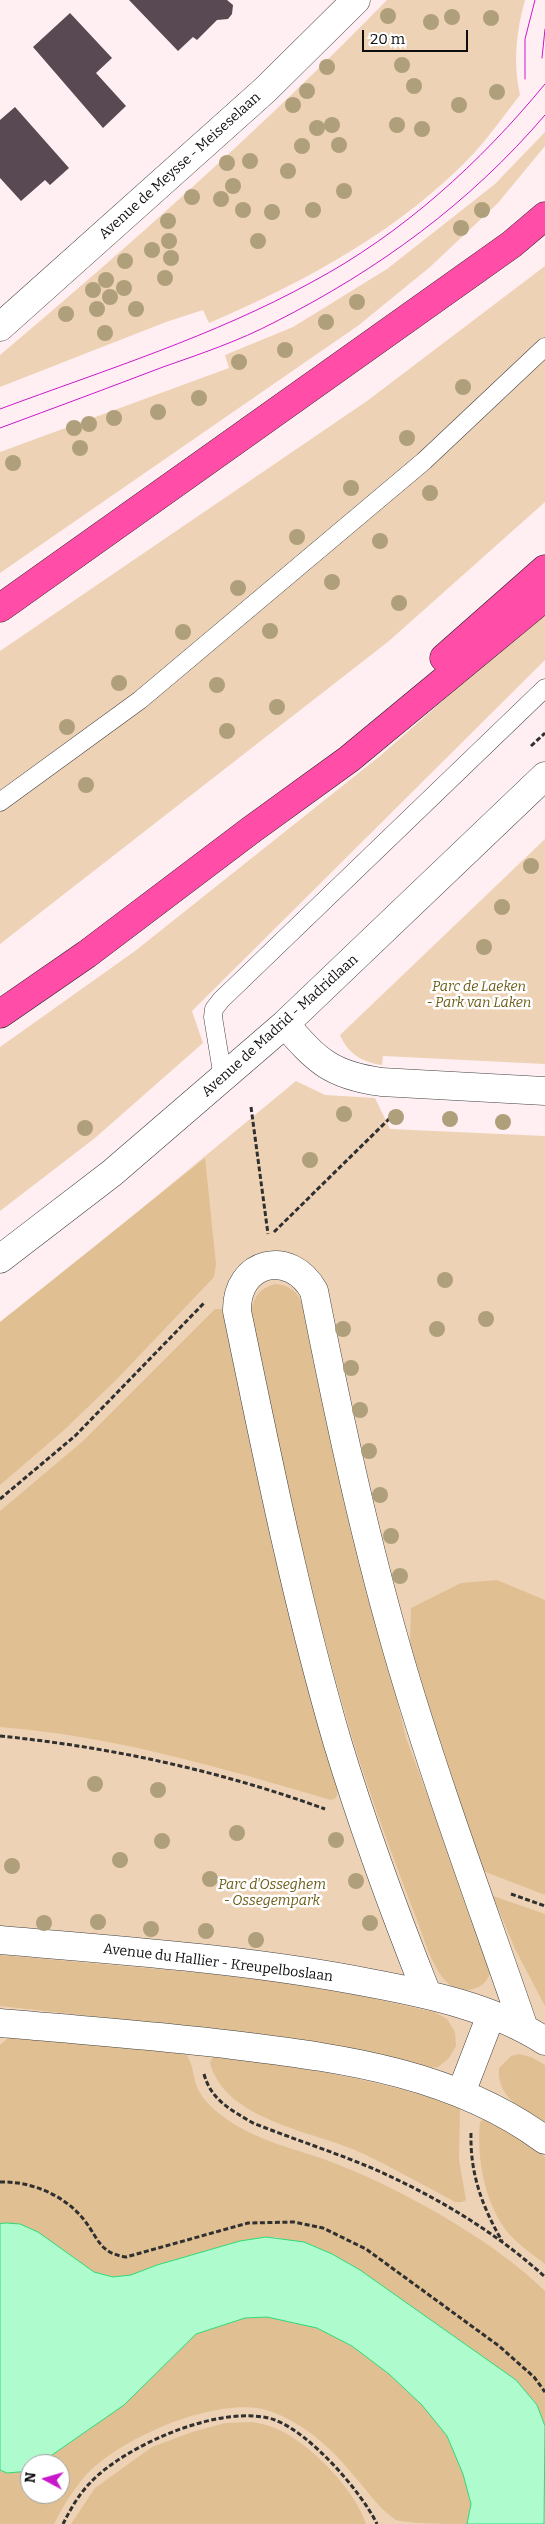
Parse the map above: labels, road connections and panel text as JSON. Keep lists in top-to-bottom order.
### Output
{
  "streets": {
    "street": ["Avenue de Meysse - Meiseselaan", "Avenue de Madrid - Madridlaan", "Avenue du Hallier - Kreupelboslaan"]
  },
  "parks": ["Parc de Laeken - Park van Laken", "Parc d'Osseghem - Ossegempark"],
  "scale_bar": "20 m",
  "north": "left"
}
